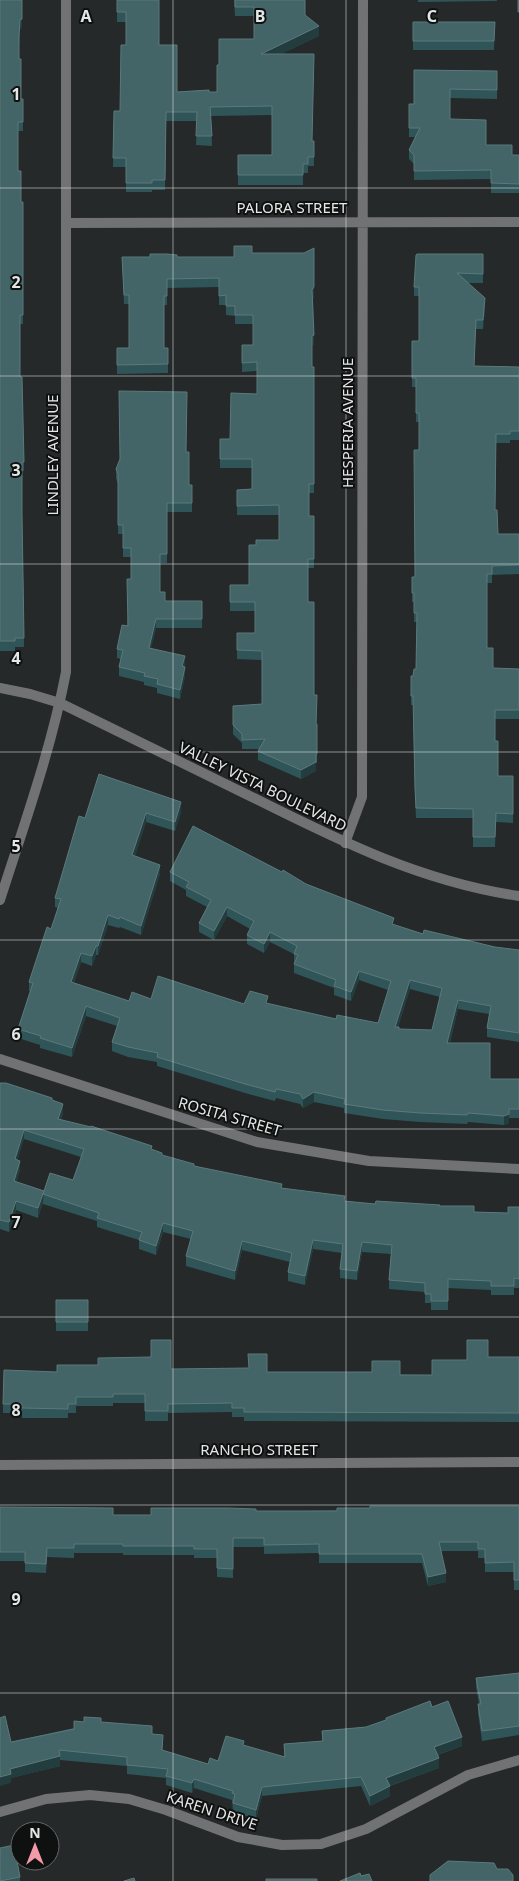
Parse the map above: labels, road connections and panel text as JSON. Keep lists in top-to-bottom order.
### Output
{
  "streets": {
    "street": [
      "PALORA STREET",
      "HESPERIA AVENUE",
      "LINDLEY AVENUE",
      "VALLEY VISTA BOULEVARD",
      "ROSITA STREET",
      "RANCHO STREET",
      "KAREN DRIVE"
    ]
  },
  "crossings": [
    ["PALORA STREET", "HESPERIA AVENUE"],
    ["PALORA STREET", "LINDLEY AVENUE"],
    ["HESPERIA AVENUE", "VALLEY VISTA BOULEVARD"],
    ["LINDLEY AVENUE", "VALLEY VISTA BOULEVARD"]
  ],
  "north": "top",
  "grid": {
    "columns": ["A", "B", "C"],
    "rows": [
      "1",
      "2",
      "3",
      "4",
      "5",
      "6",
      "7",
      "8",
      "9"
    ]
  }
}
